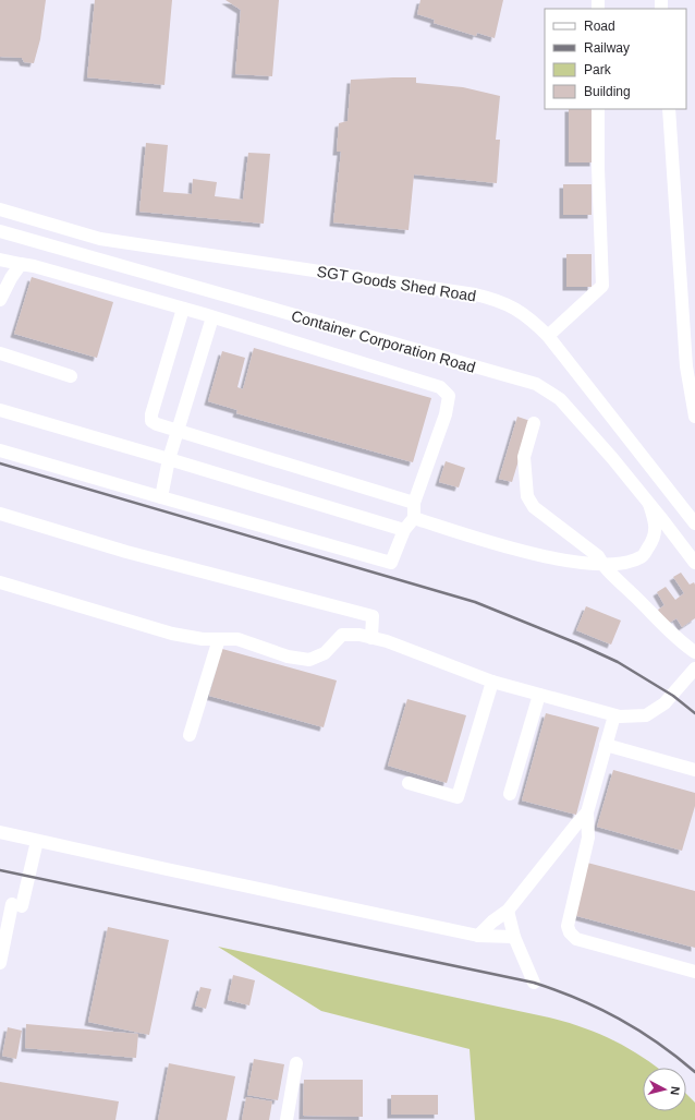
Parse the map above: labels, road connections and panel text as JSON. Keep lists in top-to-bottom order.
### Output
{
  "streets": {
    "street": ["SGT Goods Shed Road", "Container Corporation Road"]
  },
  "legend": [
    "Road",
    "Railway",
    "Park",
    "Building"
  ],
  "north": "right"
}
